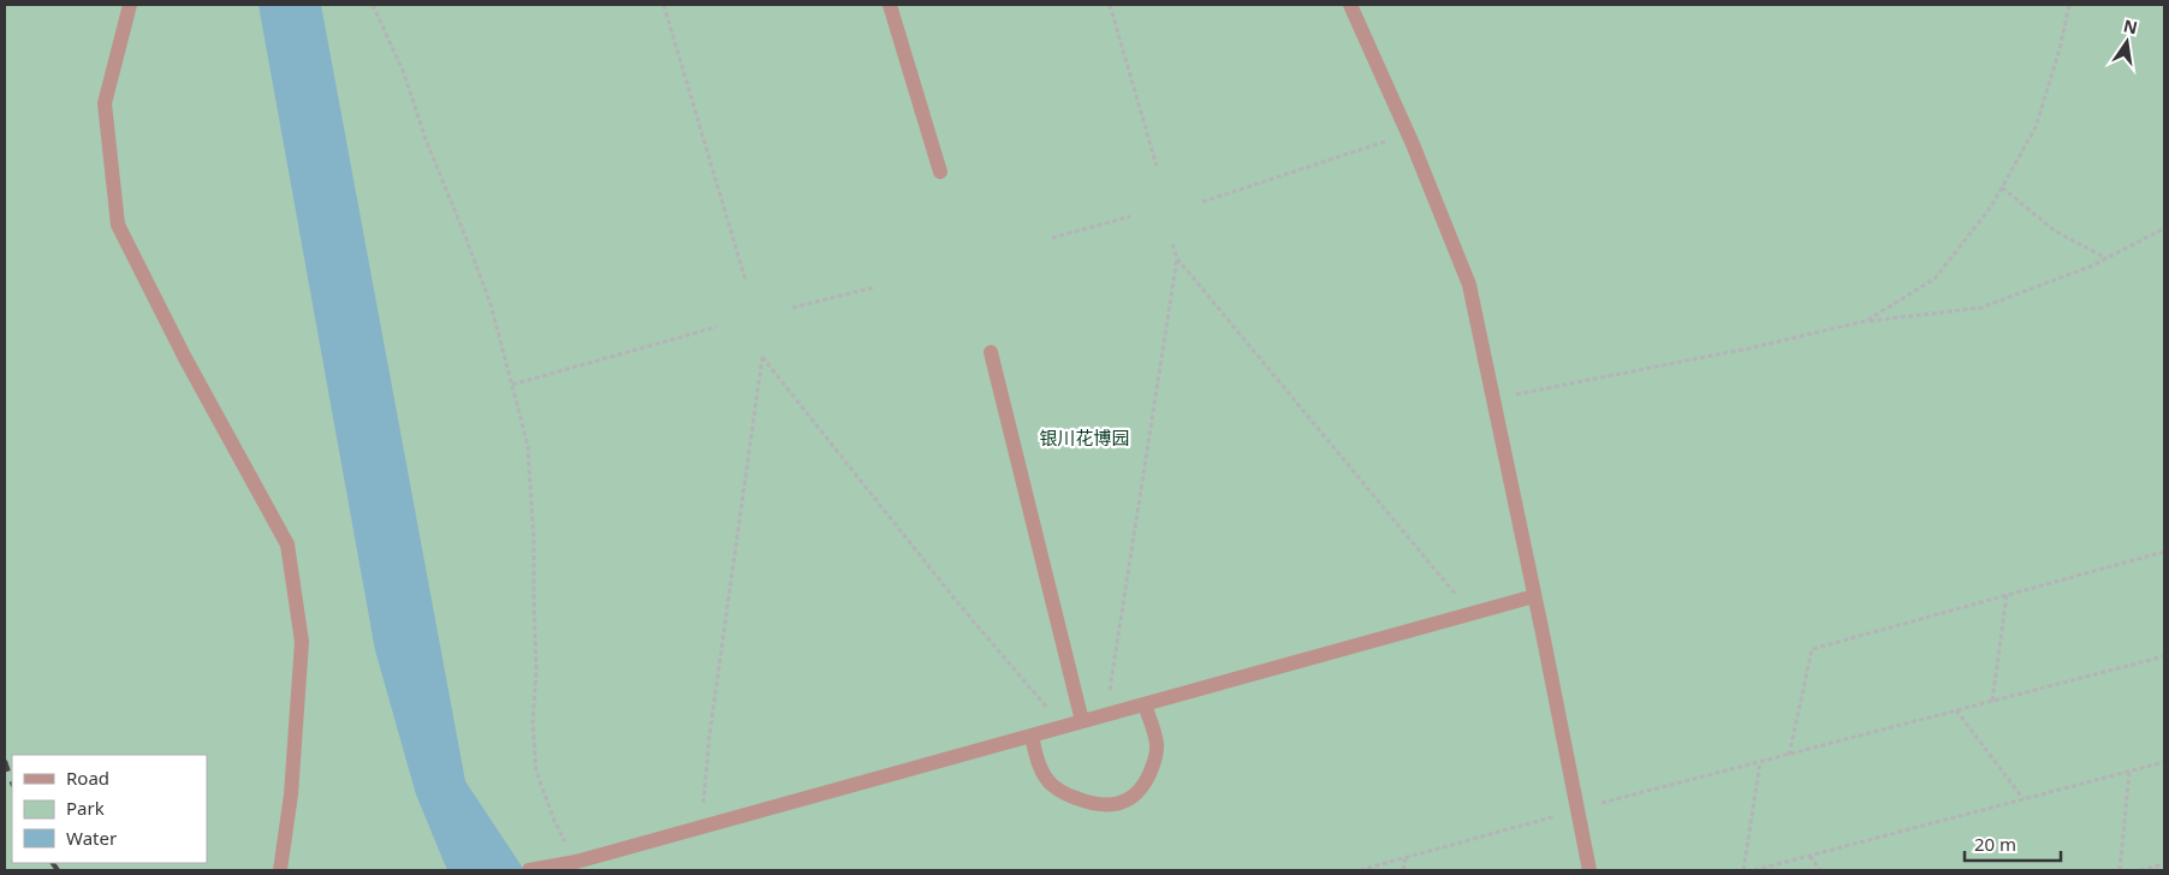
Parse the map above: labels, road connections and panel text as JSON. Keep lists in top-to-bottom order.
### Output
{
  "parks": ["银川花博园"],
  "legend": ["Road", "Park", "Water"],
  "scale_bar": "20 m",
  "north": "top"
}
